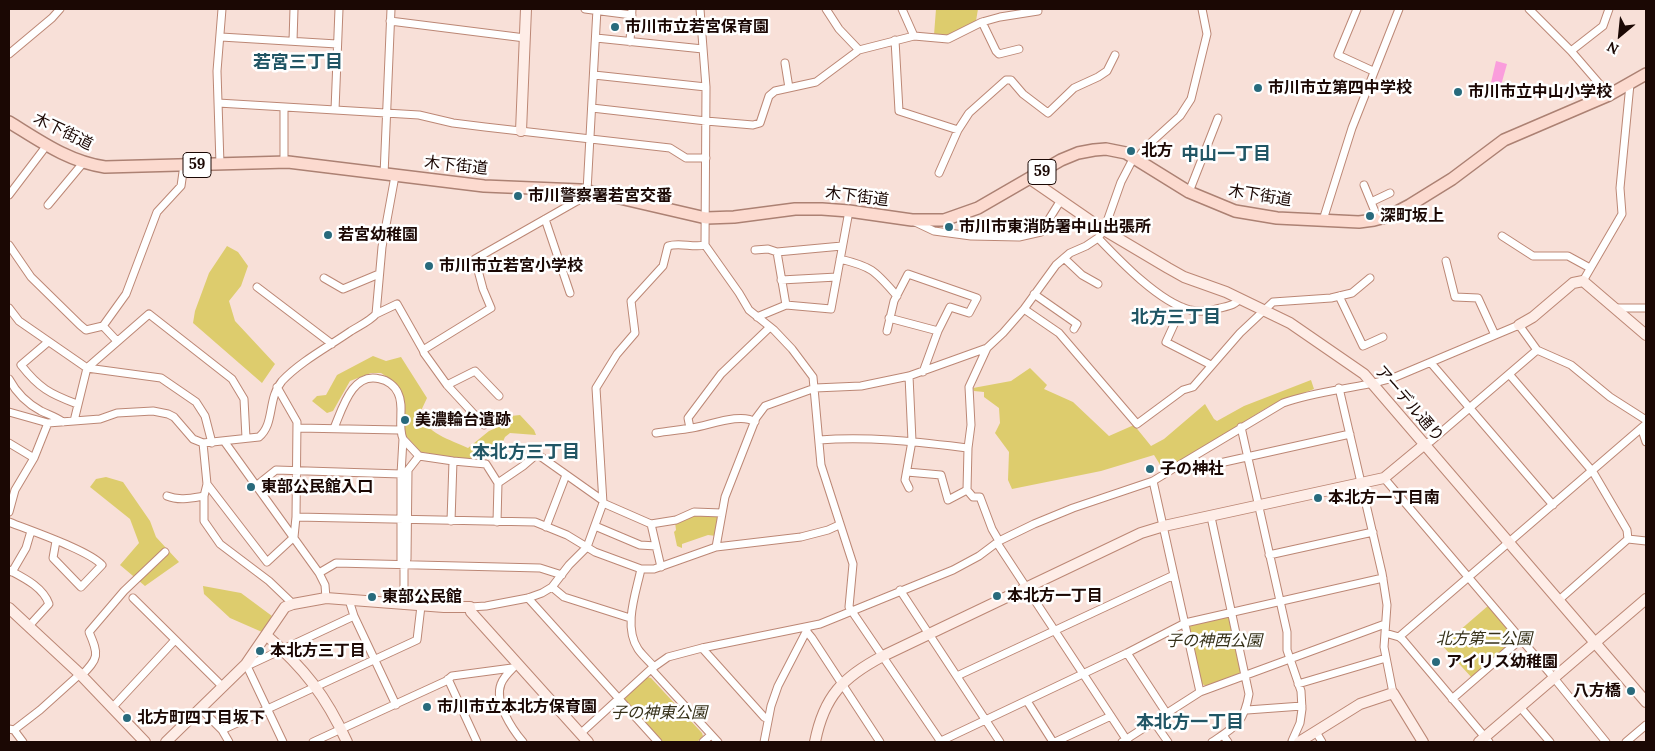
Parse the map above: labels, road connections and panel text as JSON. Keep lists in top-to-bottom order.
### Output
{
  "streets": {
    "main road": ["木下街道", "59"],
    "street": ["アーデル通り"]
  },
  "crossings": [
    ["木下街道", "アーデル通り"]
  ],
  "districts": [
    "若宮三丁目",
    "中山一丁目",
    "北方三丁目",
    "本北方三丁目",
    "本北方一丁目"
  ],
  "parks": ["北方第二公園", "子の神西公園", "子の神東公園"],
  "places": [
    "市川市立若宮保育園",
    "市川市立第四中学校",
    "市川市立中山小学校",
    "北方",
    "市川警察署若宮交番",
    "深町坂上",
    "市川市東消防署中山出張所",
    "若宮幼稚園",
    "市川市立若宮小学校",
    "美濃輪台遺跡",
    "子の神社",
    "東部公民館入口",
    "本北方一丁目南",
    "本北方一丁目",
    "東部公民館",
    "本北方三丁目",
    "アイリス幼稚園",
    "八方橋",
    "市川市立本北方保育園",
    "北方町四丁目坂下"
  ],
  "north": "bottom left"
}
